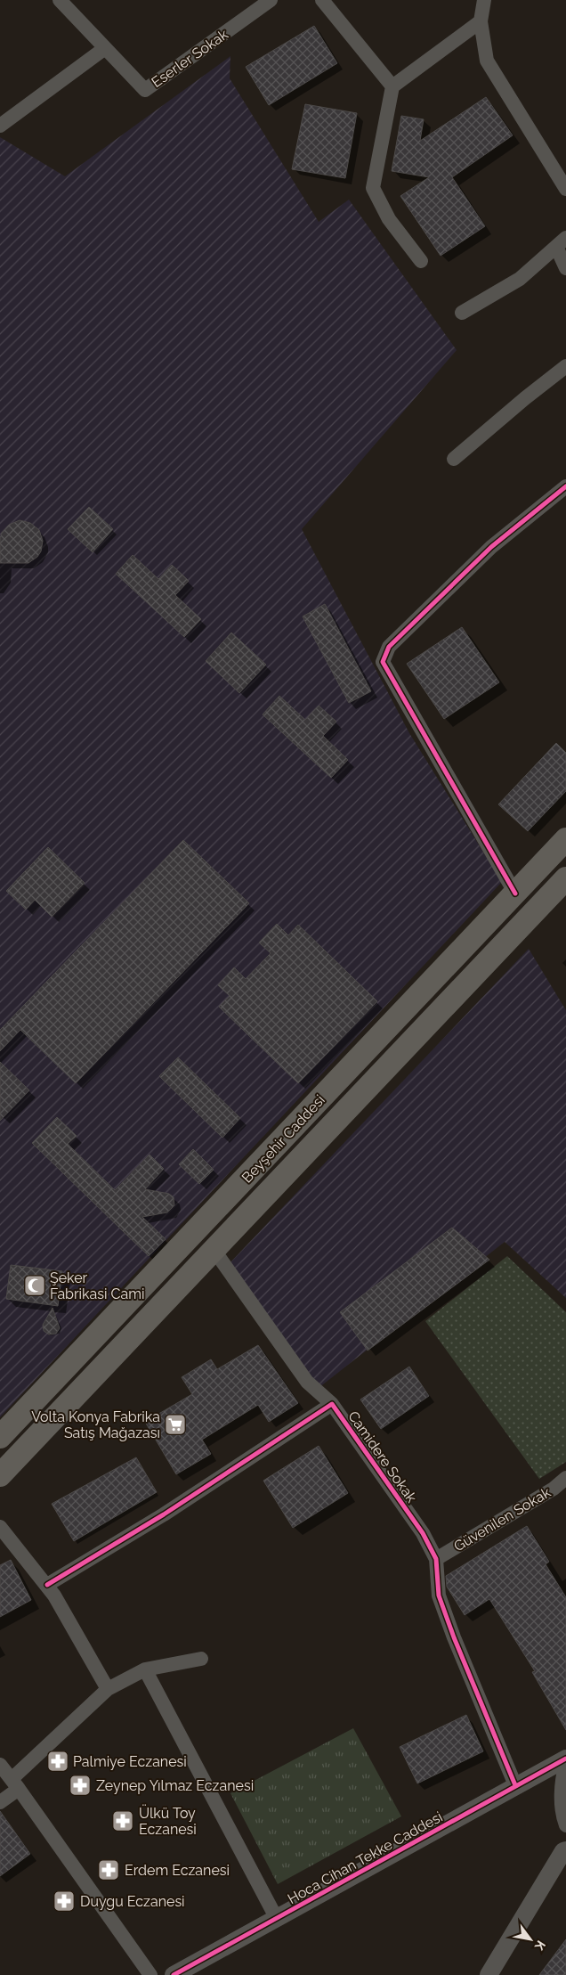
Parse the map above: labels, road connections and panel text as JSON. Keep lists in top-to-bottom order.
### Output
{
  "streets": {
    "main road": ["Beyşehir Caddesi"],
    "street": [
      "Eserler Sokak",
      "Camidere Sokak",
      "Güvenilen Sokak",
      "Hoca Cihan Tekke Caddesi"
    ]
  },
  "crossings": [
    ["Camidere Sokak", "Güvenilen Sokak"],
    ["Camidere Sokak", "Hoca Cihan Tekke Caddesi"]
  ],
  "places": {
    "mosque": ["Şeker Fabrikasi Cami"],
    "supermarket": ["Volta Konya Fabrika Satış Mağazası"],
    "pharmacy": [
      "Palmiye Eczanesi",
      "Zeynep Yılmaz Eczanesi",
      "Ülkü Toy Eczanesi",
      "Erdem Eczanesi",
      "Duygu Eczanesi"
    ]
  },
  "north": "bottom right"
}
